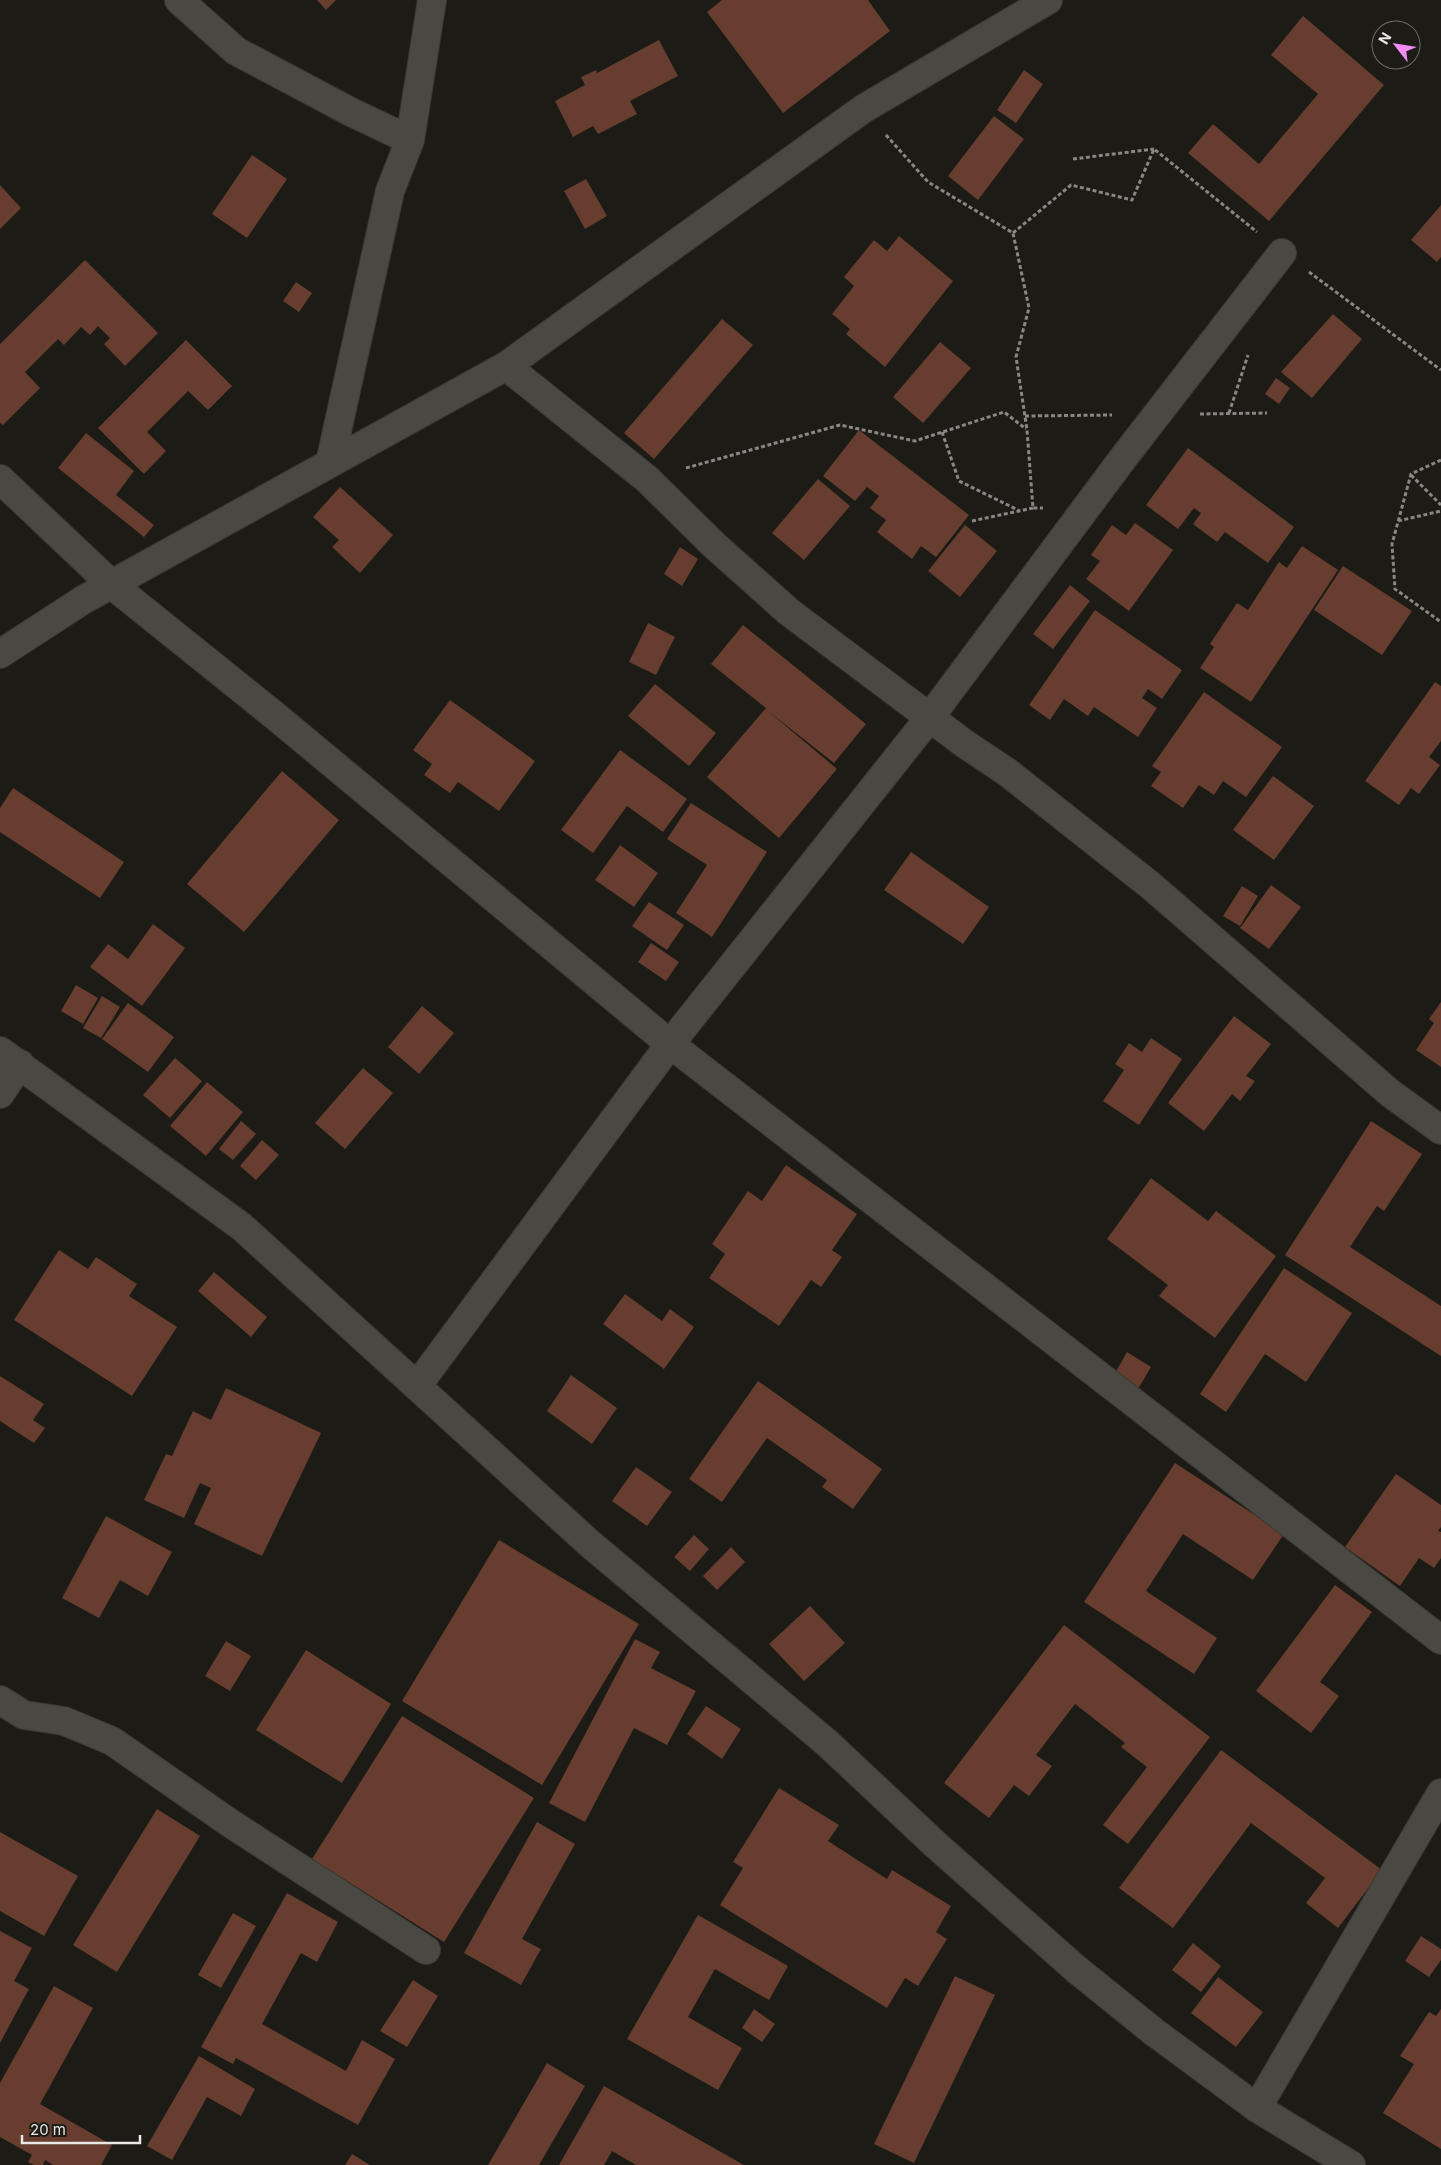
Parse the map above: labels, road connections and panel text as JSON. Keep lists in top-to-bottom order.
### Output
{
  "scale_bar": "20 m",
  "north": "top left"
}
